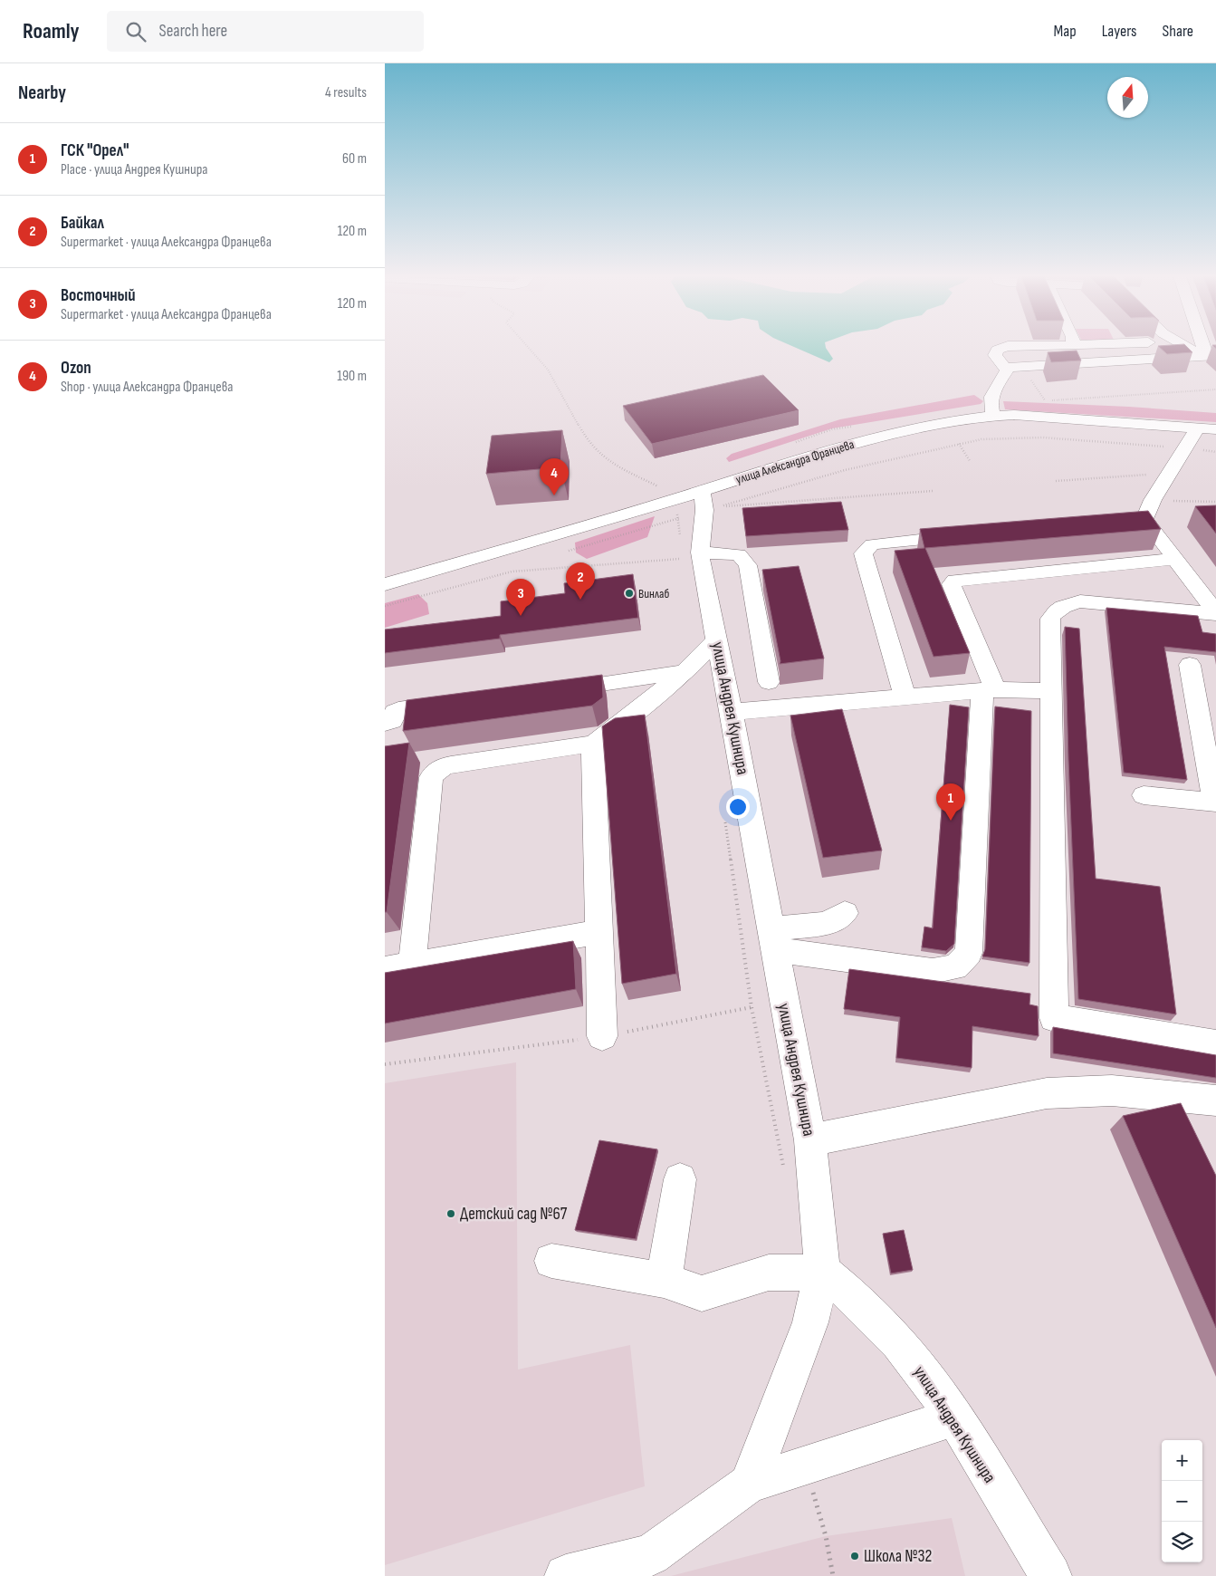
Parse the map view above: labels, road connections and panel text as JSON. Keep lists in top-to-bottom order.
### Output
{
  "streets": {
    "street": ["улица Александра Францева", "улица Андрея Кушнира"]
  },
  "crossings": [
    ["улица Александра Францева", "улица Андрея Кушнира"]
  ],
  "places": ["Винлаб", "Детский сад №67", "Школа №32"],
  "north": "top",
  "page": {
    "header": "Roamly",
    "search": "Search here",
    "nav": ["Map", "Layers", "Share"],
    "heading": ["Nearby", "4 results"],
    "list": [
      {
        "mark": "1",
        "name": "ГСК \"Орел\"",
        "note": "Place · улица Андрея Кушнира",
        "value": "60 m"
      },
      {
        "mark": "2",
        "name": "Байкал",
        "note": "Supermarket · улица Александра Францева",
        "value": "120 m"
      },
      {
        "mark": "3",
        "name": "Восточный",
        "note": "Supermarket · улица Александра Францева",
        "value": "120 m"
      },
      {
        "mark": "4",
        "name": "Ozon",
        "note": "Shop · улица Александра Францева",
        "value": "190 m"
      }
    ],
    "pins": [
      "4",
      "2",
      "3",
      "1"
    ],
    "map_buttons": ["+", "−"]
  }
}
